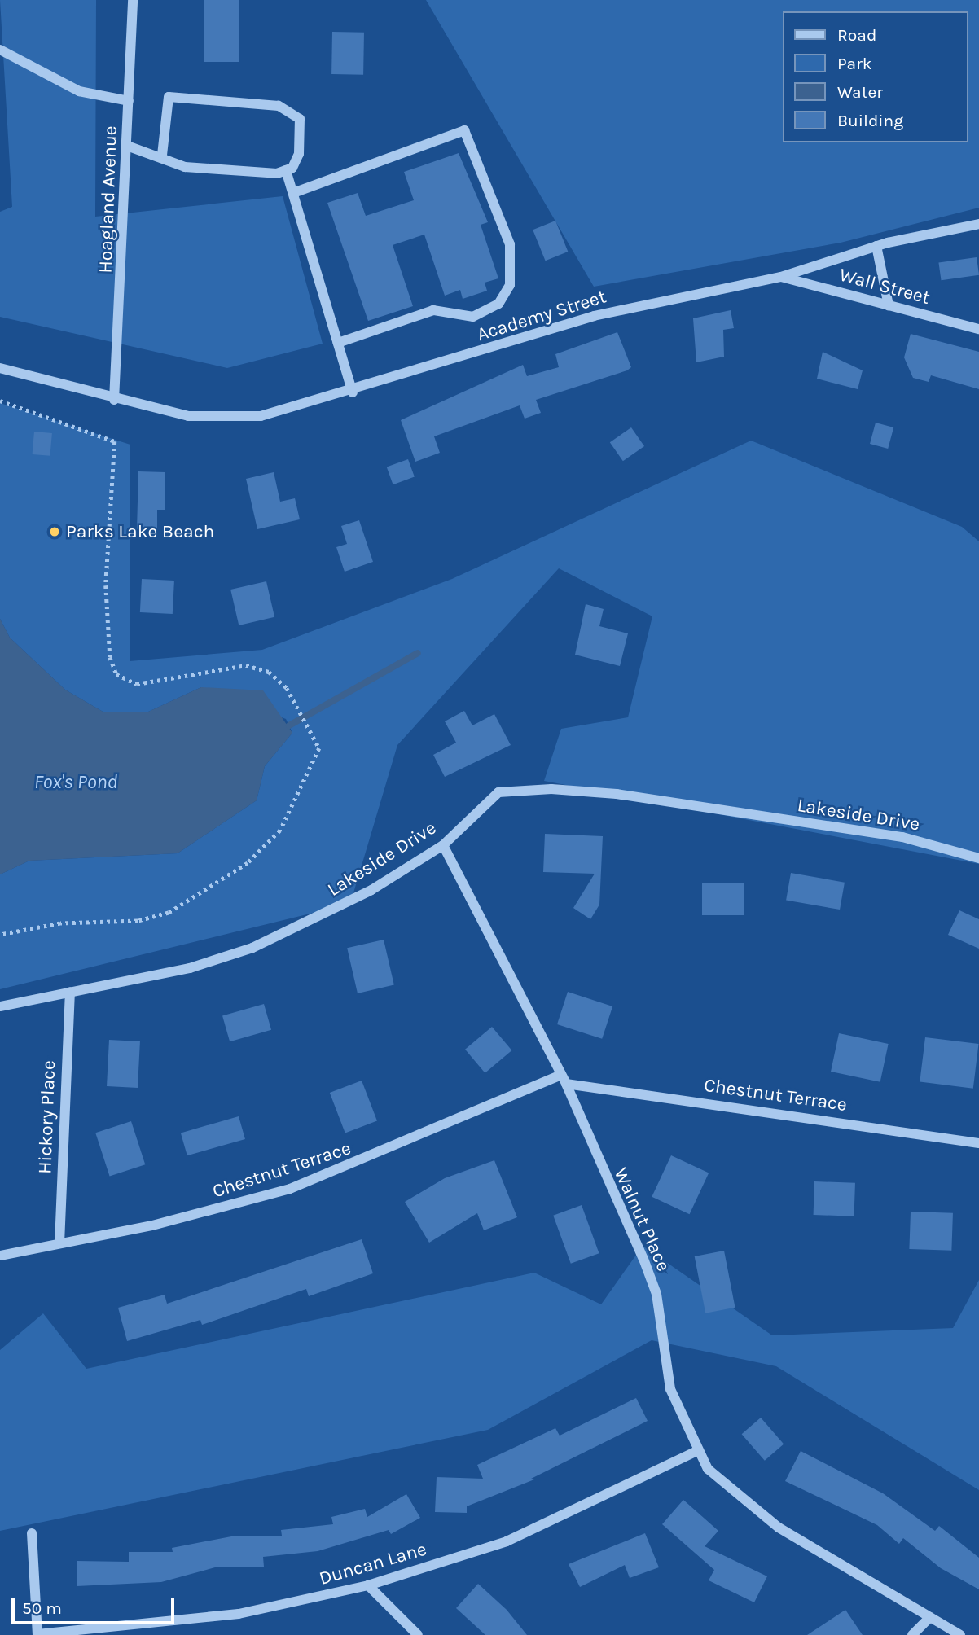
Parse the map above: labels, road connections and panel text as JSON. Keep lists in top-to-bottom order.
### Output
{
  "streets": {
    "street": [
      "Hoagland Avenue",
      "Wall Street",
      "Academy Street",
      "Lakeside Drive",
      "Chestnut Terrace",
      "Hickory Place",
      "Walnut Place",
      "Duncan Lane"
    ]
  },
  "crossings": [
    ["Hoagland Avenue", "Academy Street"],
    ["Wall Street", "Academy Street"],
    ["Lakeside Drive", "Hickory Place"],
    ["Lakeside Drive", "Walnut Place"],
    ["Chestnut Terrace", "Hickory Place"],
    ["Chestnut Terrace", "Walnut Place"],
    ["Walnut Place", "Duncan Lane"]
  ],
  "water": ["Fox's Pond"],
  "places": ["Parks Lake Beach"],
  "legend": [
    "Road",
    "Park",
    "Water",
    "Building"
  ],
  "scale_bar": "50 m"
}
